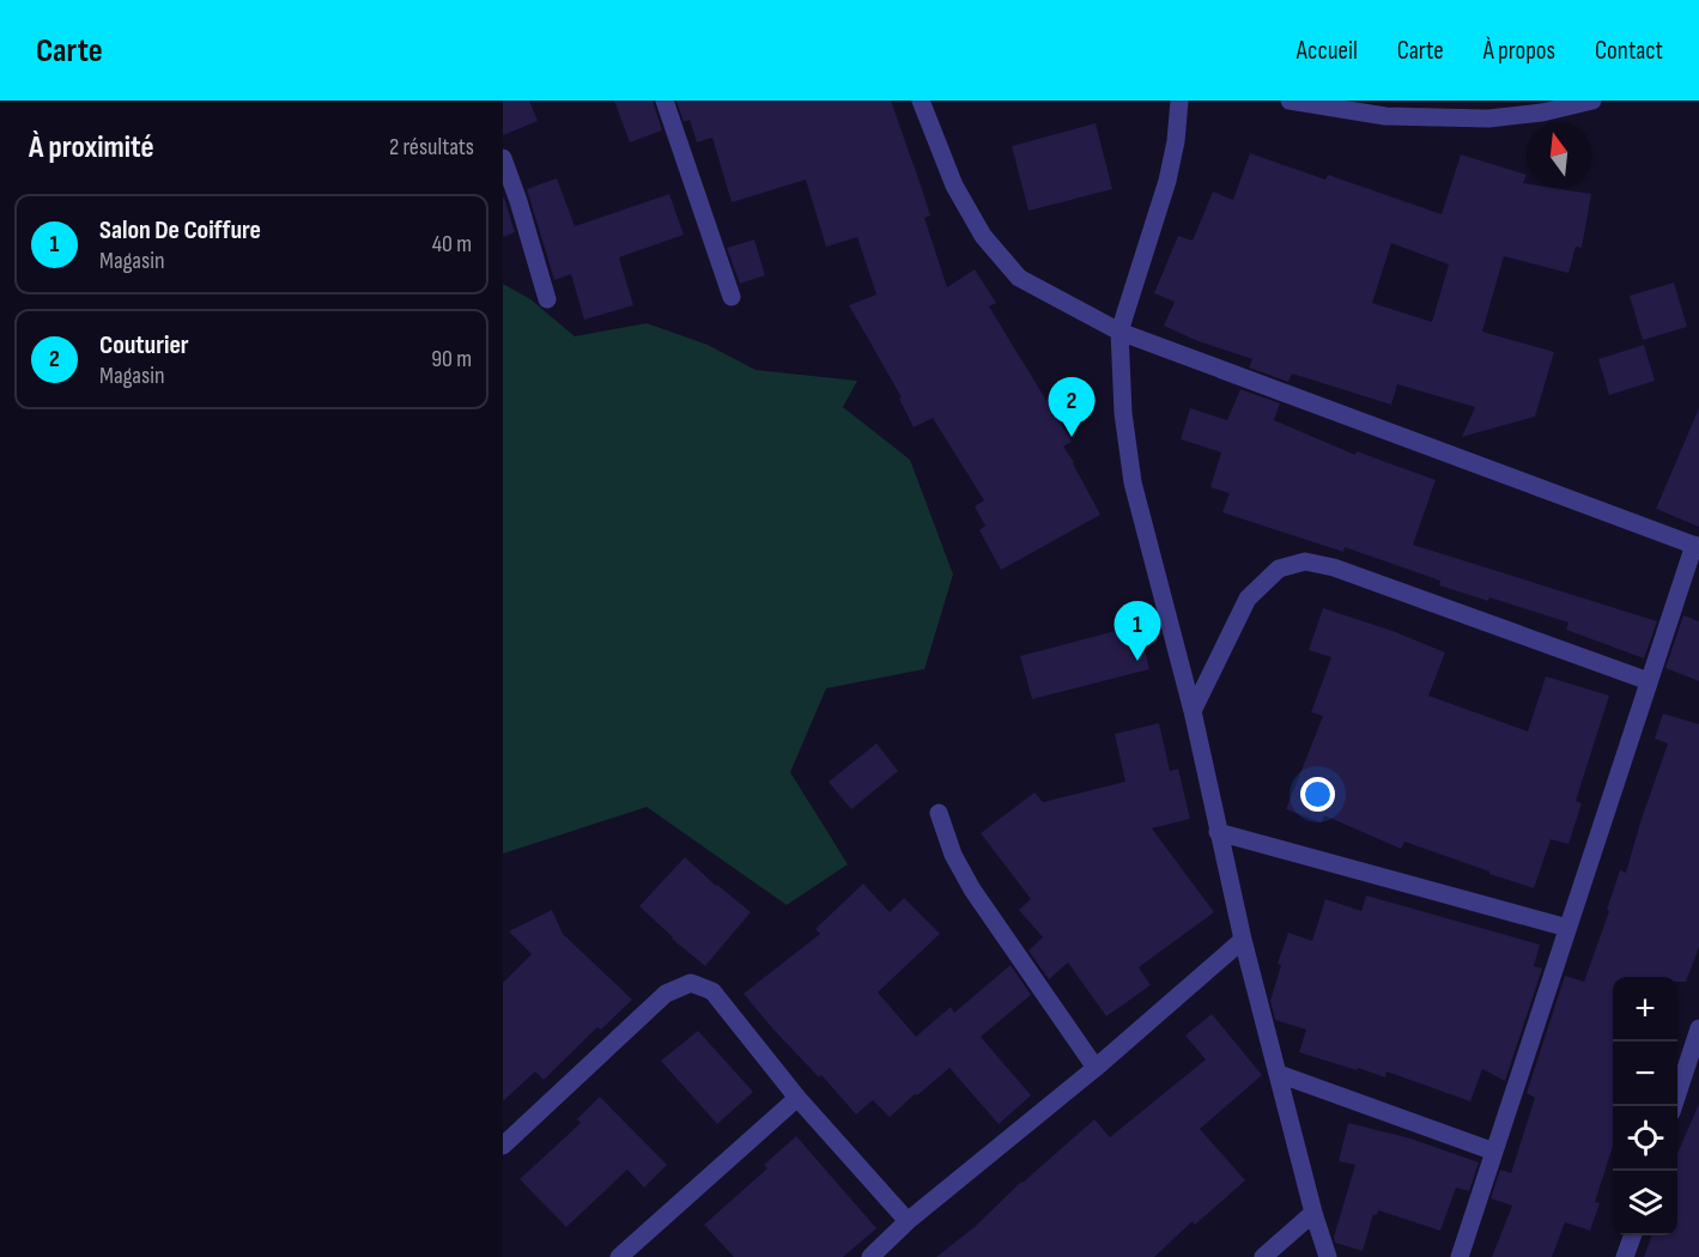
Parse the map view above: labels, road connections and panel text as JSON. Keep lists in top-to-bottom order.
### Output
{
  "north": "top",
  "page": {
    "header": "Carte",
    "nav": [
      "Accueil",
      "Carte",
      "À propos",
      "Contact"
    ],
    "heading": ["À proximité", "2 résultats"],
    "list": [
      {
        "mark": "1",
        "name": "Salon De Coiffure",
        "note": "Magasin",
        "value": "40 m"
      },
      {
        "mark": "2",
        "name": "Couturier",
        "note": "Magasin",
        "value": "90 m"
      }
    ],
    "pins": ["2", "1"],
    "map_buttons": ["+", "−"]
  }
}
